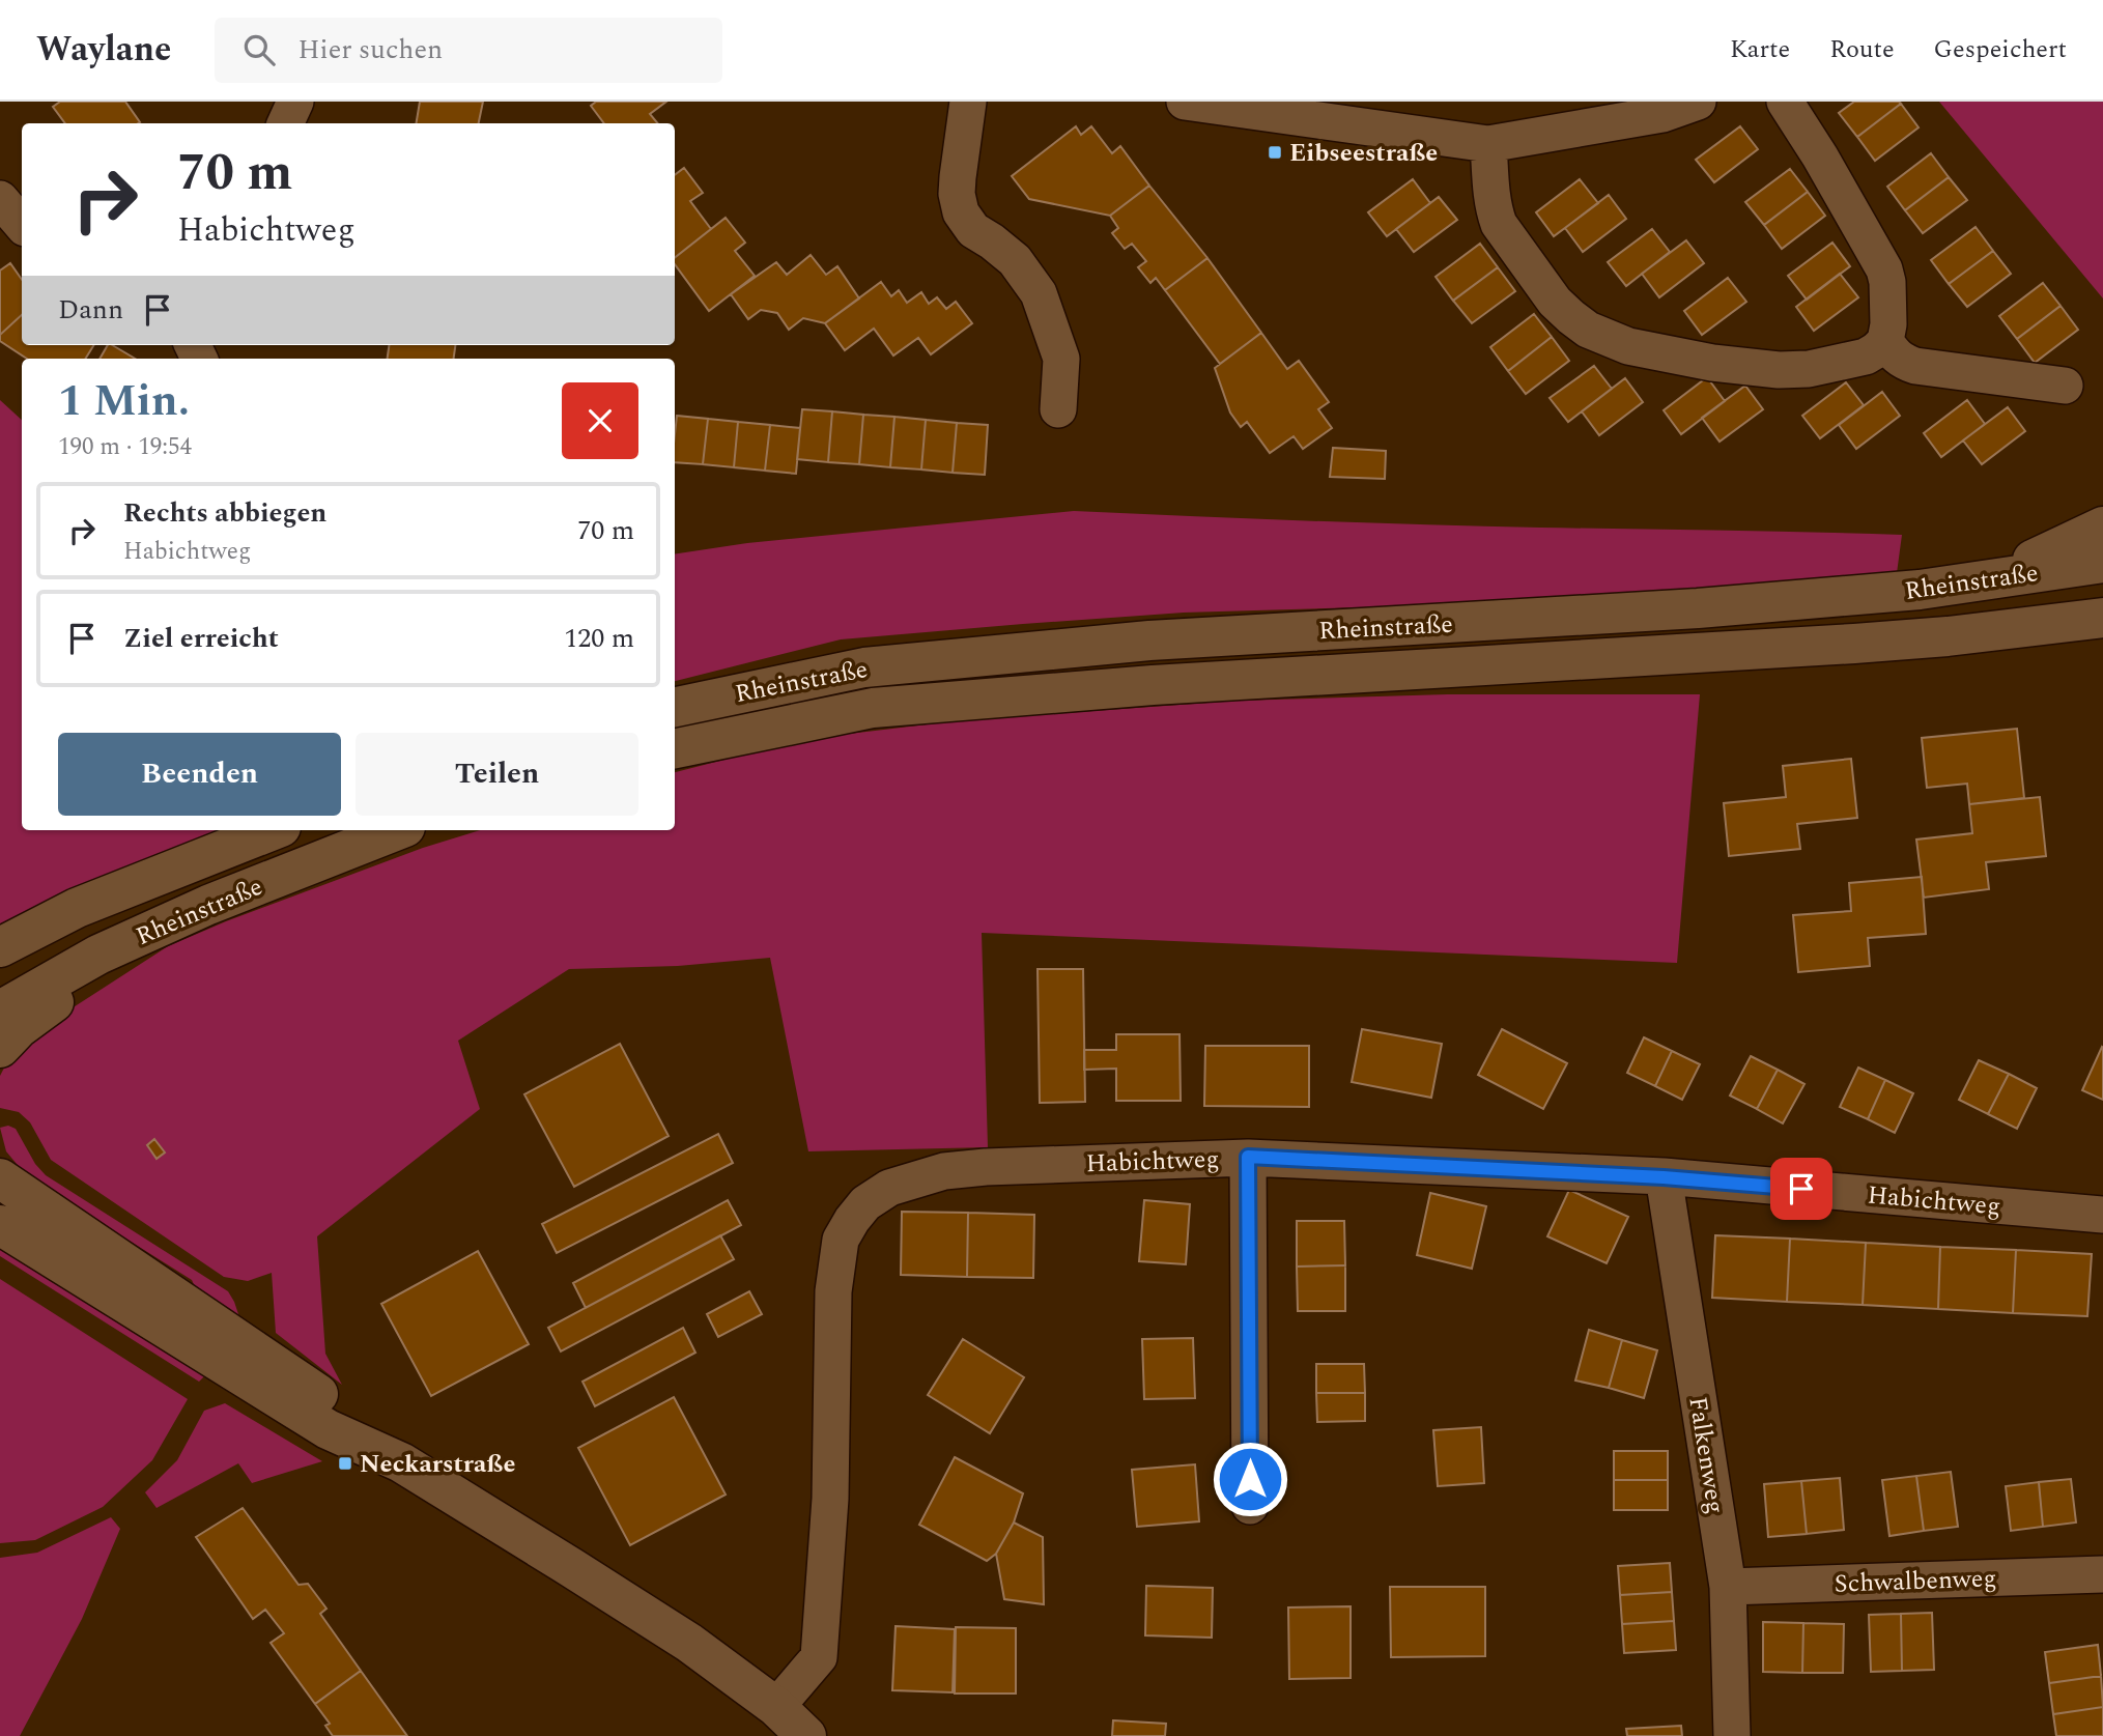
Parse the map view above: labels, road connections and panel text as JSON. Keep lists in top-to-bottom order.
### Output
{
  "streets": {
    "street": [
      "Rheinstraße",
      "Habichtweg",
      "Falkenweg",
      "Schwalbenweg"
    ]
  },
  "crossings": [
    ["Habichtweg", "Falkenweg"],
    ["Falkenweg", "Schwalbenweg"]
  ],
  "places": {
    "transit": ["Eibseestraße", "Neckarstraße"]
  },
  "page": {
    "header": "Waylane",
    "search": "Hier suchen",
    "nav": ["Karte", "Route", "Gespeichert"],
    "turn": ["70 m", "Habichtweg"],
    "then": "Dann",
    "heading": ["1 Min.", "190 m · 19:54"],
    "list": [
      {
        "name": "Rechts abbiegen",
        "note": "Habichtweg",
        "value": "70 m"
      },
      {
        "name": "Ziel erreicht",
        "value": "120 m"
      }
    ],
    "buttons": ["Beenden", "Teilen"]
  }
}
